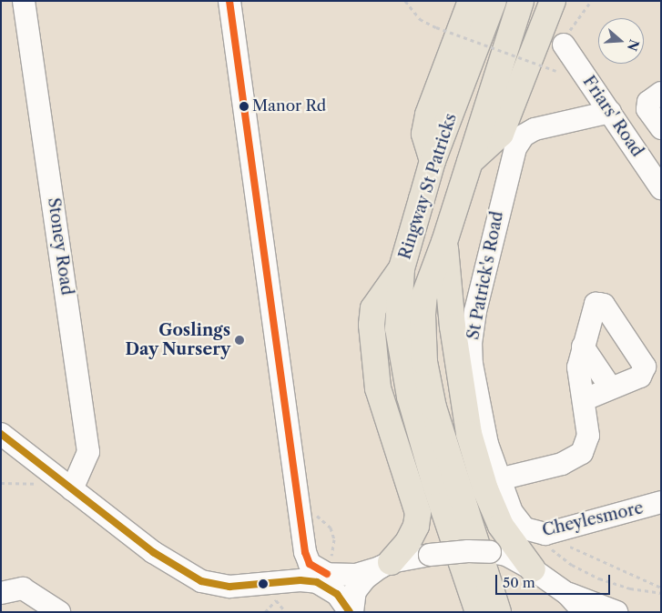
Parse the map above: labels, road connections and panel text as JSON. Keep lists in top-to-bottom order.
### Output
{
  "streets": {
    "highway": ["Ringway St Patricks"],
    "street": [
      "Friars' Road",
      "Stoney Road",
      "St Patrick's Road",
      "Cheylesmore"
    ]
  },
  "crossings": [
    ["Friars' Road", "St Patrick's Road"],
    ["St Patrick's Road", "Cheylesmore"]
  ],
  "places": ["Manor Rd", "Goslings Day Nursery"],
  "scale_bar": "50 m",
  "north": "right"
}
